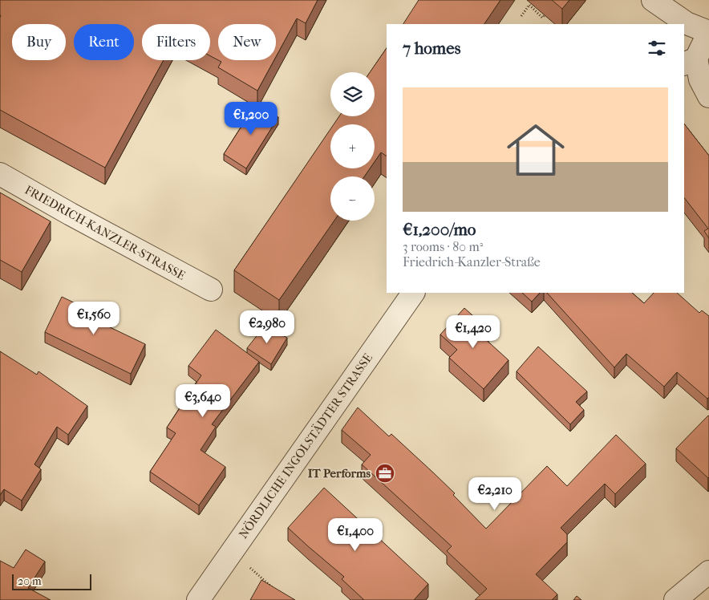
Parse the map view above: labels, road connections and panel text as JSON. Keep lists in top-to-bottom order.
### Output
{
  "streets": {
    "street": ["FRIEDRICH-KANZLER-STRASSE", "NÖRDLICHE INGOLSTÄDTER STRASSE"]
  },
  "places": {
    "office": ["IT Performs"]
  },
  "scale_bar": "20 m",
  "page": {
    "chip": [
      "Buy",
      "Rent",
      "Filters",
      "New"
    ],
    "heading": "7 homes",
    "map_buttons": ["+", "−"],
    "list": [
      {
        "name": "€1,200/mo",
        "note": "3 rooms · 80 m² · Friedrich-Kanzler-Straße"
      }
    ],
    "price": [
      "€1,200",
      "€1,560",
      "€2,980",
      "€1,420",
      "€3,640",
      "€2,210",
      "€1,400"
    ],
    "scale": "20 m"
  }
}
